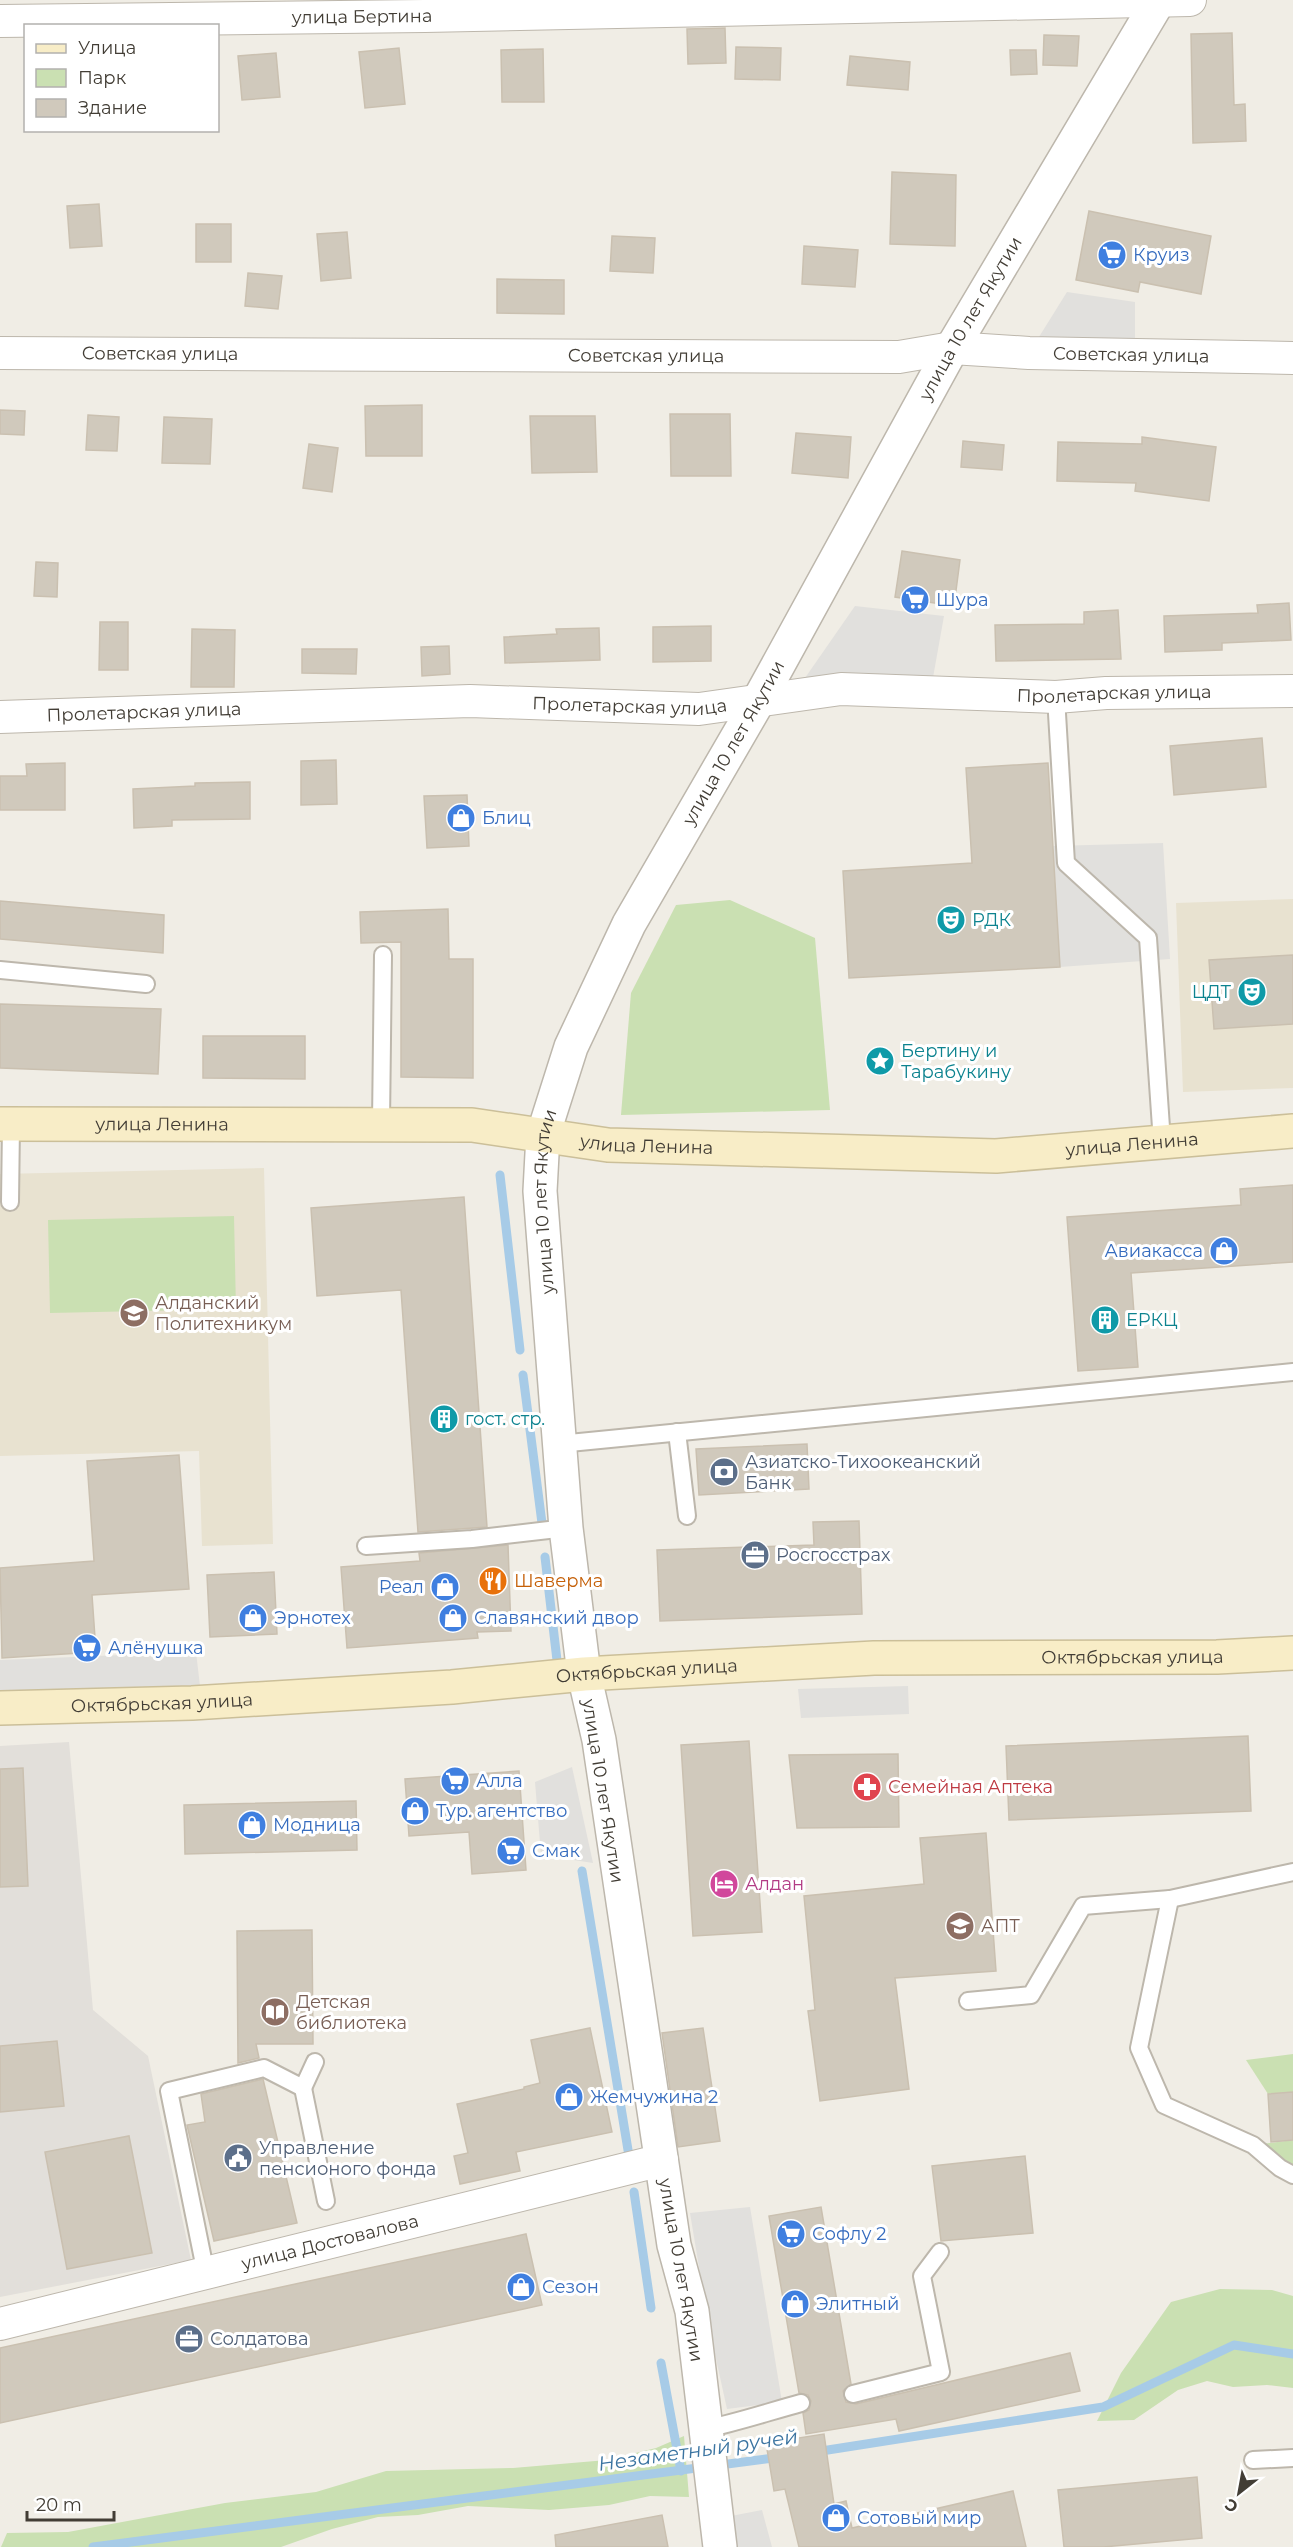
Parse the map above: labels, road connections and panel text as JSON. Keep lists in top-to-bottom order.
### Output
{
  "streets": {
    "main road": ["улица Ленина", "Октябрьская улица"],
    "street": [
      "улица Бертина",
      "улица 10 лет Якутии",
      "Советская улица",
      "Пролетарская улица",
      "улица Достовалова"
    ]
  },
  "crossings": [
    ["улица Бертина", "улица 10 лет Якутии"],
    ["улица 10 лет Якутии", "Советская улица"],
    ["улица 10 лет Якутии", "Пролетарская улица"],
    ["улица 10 лет Якутии", "улица Ленина"],
    ["улица 10 лет Якутии", "Октябрьская улица"],
    ["улица 10 лет Якутии", "улица Достовалова"]
  ],
  "water": ["Незаметный ручей"],
  "places": {
    "supermarket": [
      "Круиз",
      "Шура",
      "Алёнушка",
      "Алла",
      "Смак",
      "Софлу 2"
    ],
    "shop": [
      "Блиц",
      "Авиакасса",
      "Реал",
      "Эрнотех",
      "Славянский двор",
      "Тур. агентство",
      "Модница",
      "Жемчужина 2",
      "Сезон",
      "Элитный",
      "Сотовый мир"
    ],
    "theatre": ["РДК", "ЦДТ"],
    "place": ["Бертину и Тарабукину"],
    "school or university": ["Алданский Политехникум", "АПТ"],
    "building": ["ЕРКЦ", "гост. стр."],
    "bank": ["Азиатско-Тихоокеанский Банк"],
    "office": ["Росгосстрах", "Солдатова"],
    "restaurant": ["Шаверма"],
    "pharmacy": ["Семейная Аптека"],
    "hotel": ["Алдан"],
    "library": ["Детская библиотека"],
    "public building": ["Управление пенсионого фонда"]
  },
  "legend": ["Улица", "Парк", "Здание"],
  "scale_bar": "20 m",
  "north": "bottom left"
}
